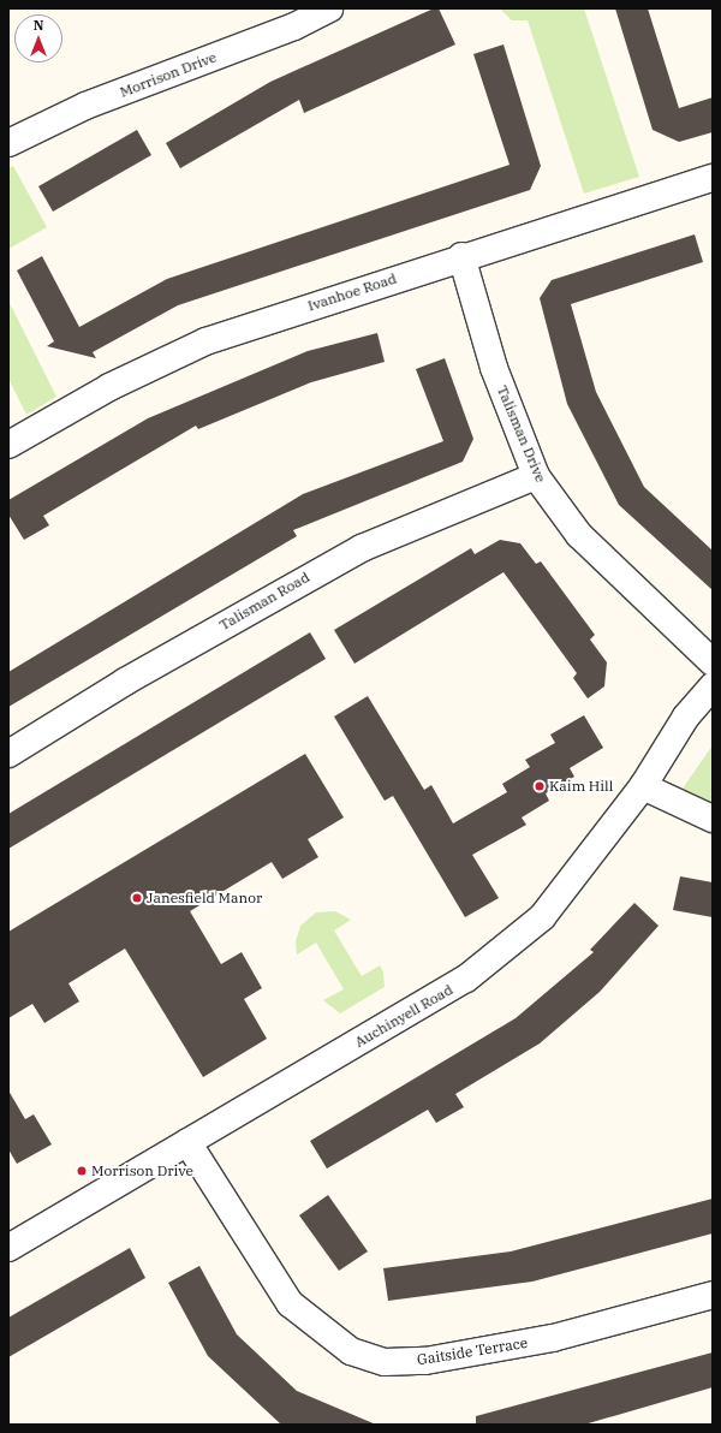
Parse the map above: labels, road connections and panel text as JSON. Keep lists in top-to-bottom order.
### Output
{
  "streets": {
    "street": [
      "Morrison Drive",
      "Ivanhoe Road",
      "Talisman Drive",
      "Talisman Road",
      "Auchinyell Road",
      "Gaitside Terrace"
    ]
  },
  "crossings": [
    ["Ivanhoe Road", "Talisman Drive"],
    ["Talisman Drive", "Talisman Road"],
    ["Auchinyell Road", "Gaitside Terrace"]
  ],
  "places": ["Kaim Hill", "Janesfield Manor", "Morrison Drive"],
  "north": "top"
}
